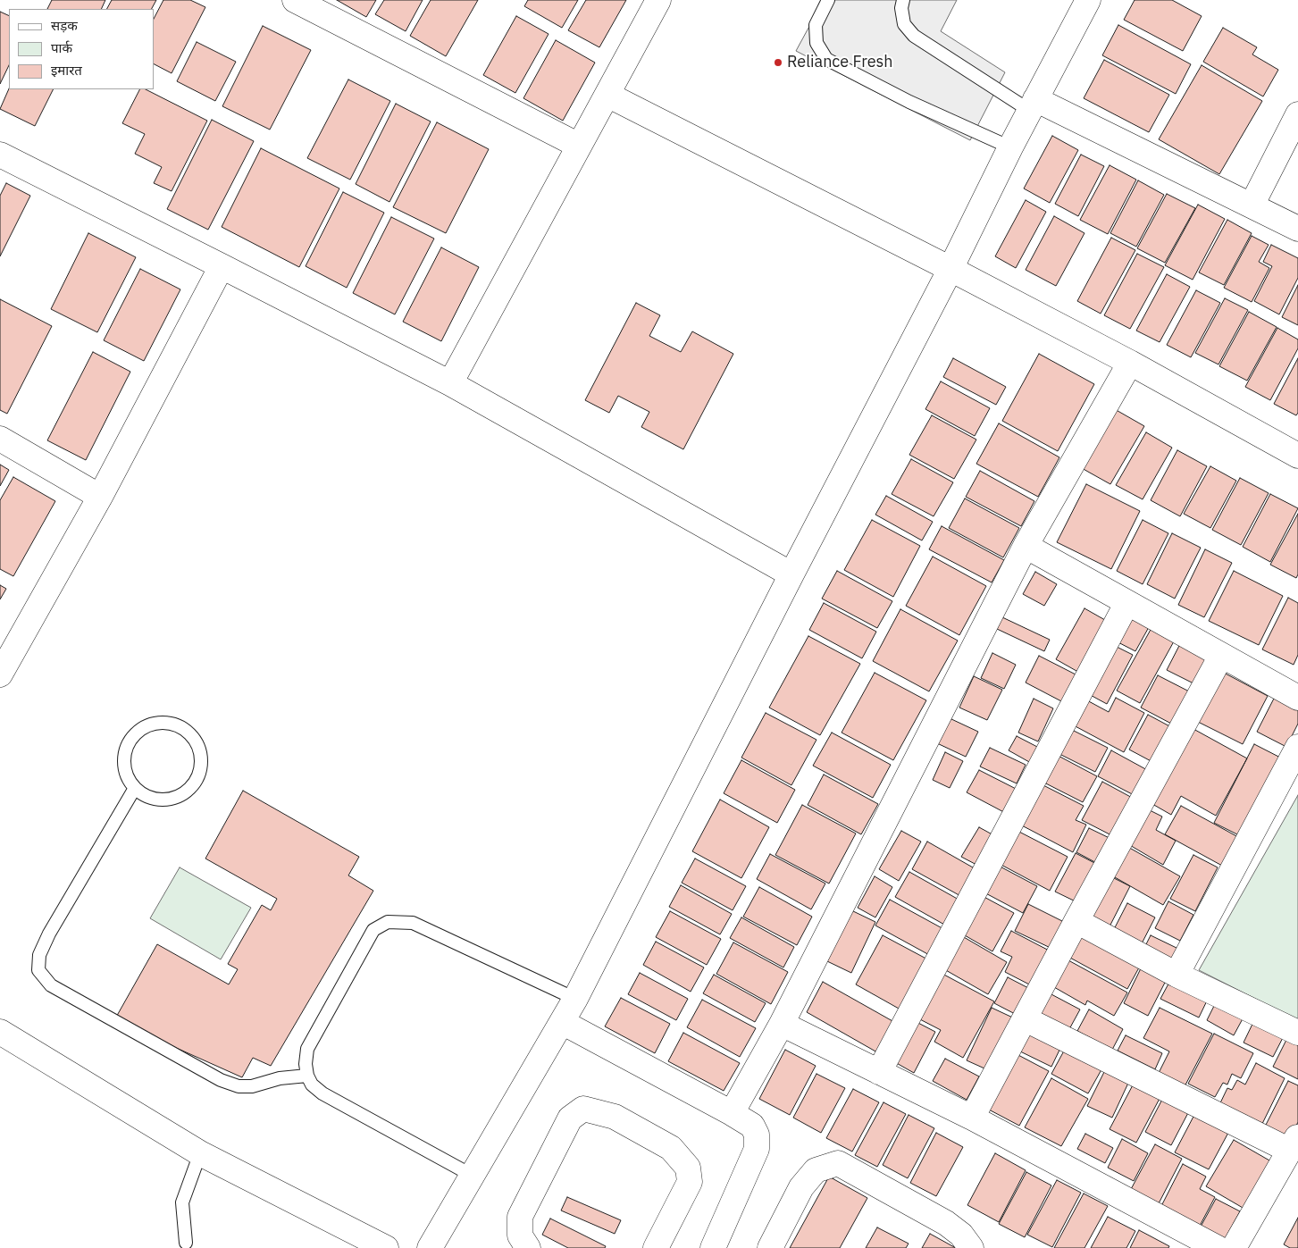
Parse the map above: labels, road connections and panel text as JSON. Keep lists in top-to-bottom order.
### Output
{
  "places": ["Reliance Fresh"],
  "legend": ["सड़क", "पार्क", "इमारत"]
}
